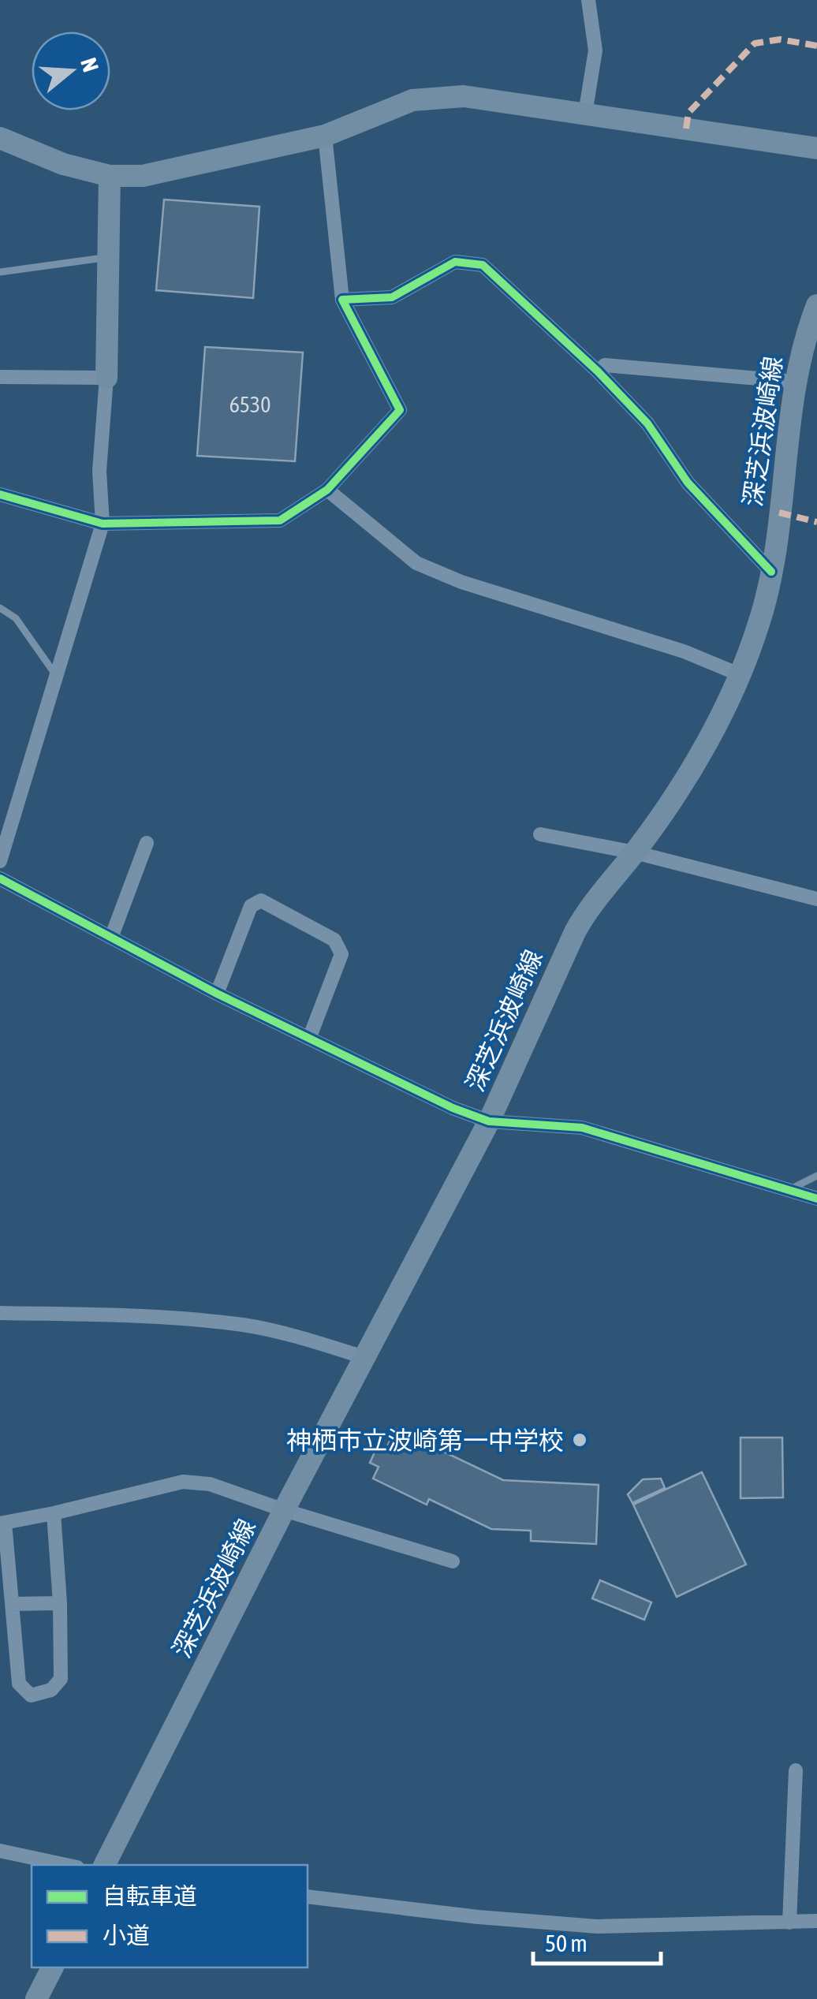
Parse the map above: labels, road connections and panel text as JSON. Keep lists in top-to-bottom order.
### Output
{
  "streets": {
    "main road": ["深芝浜波崎線"]
  },
  "places": ["神栖市立波崎第一中学校"],
  "house_numbers": ["6530"],
  "legend": ["自転車道", "小道"],
  "scale_bar": "50 m",
  "north": "right"
}
